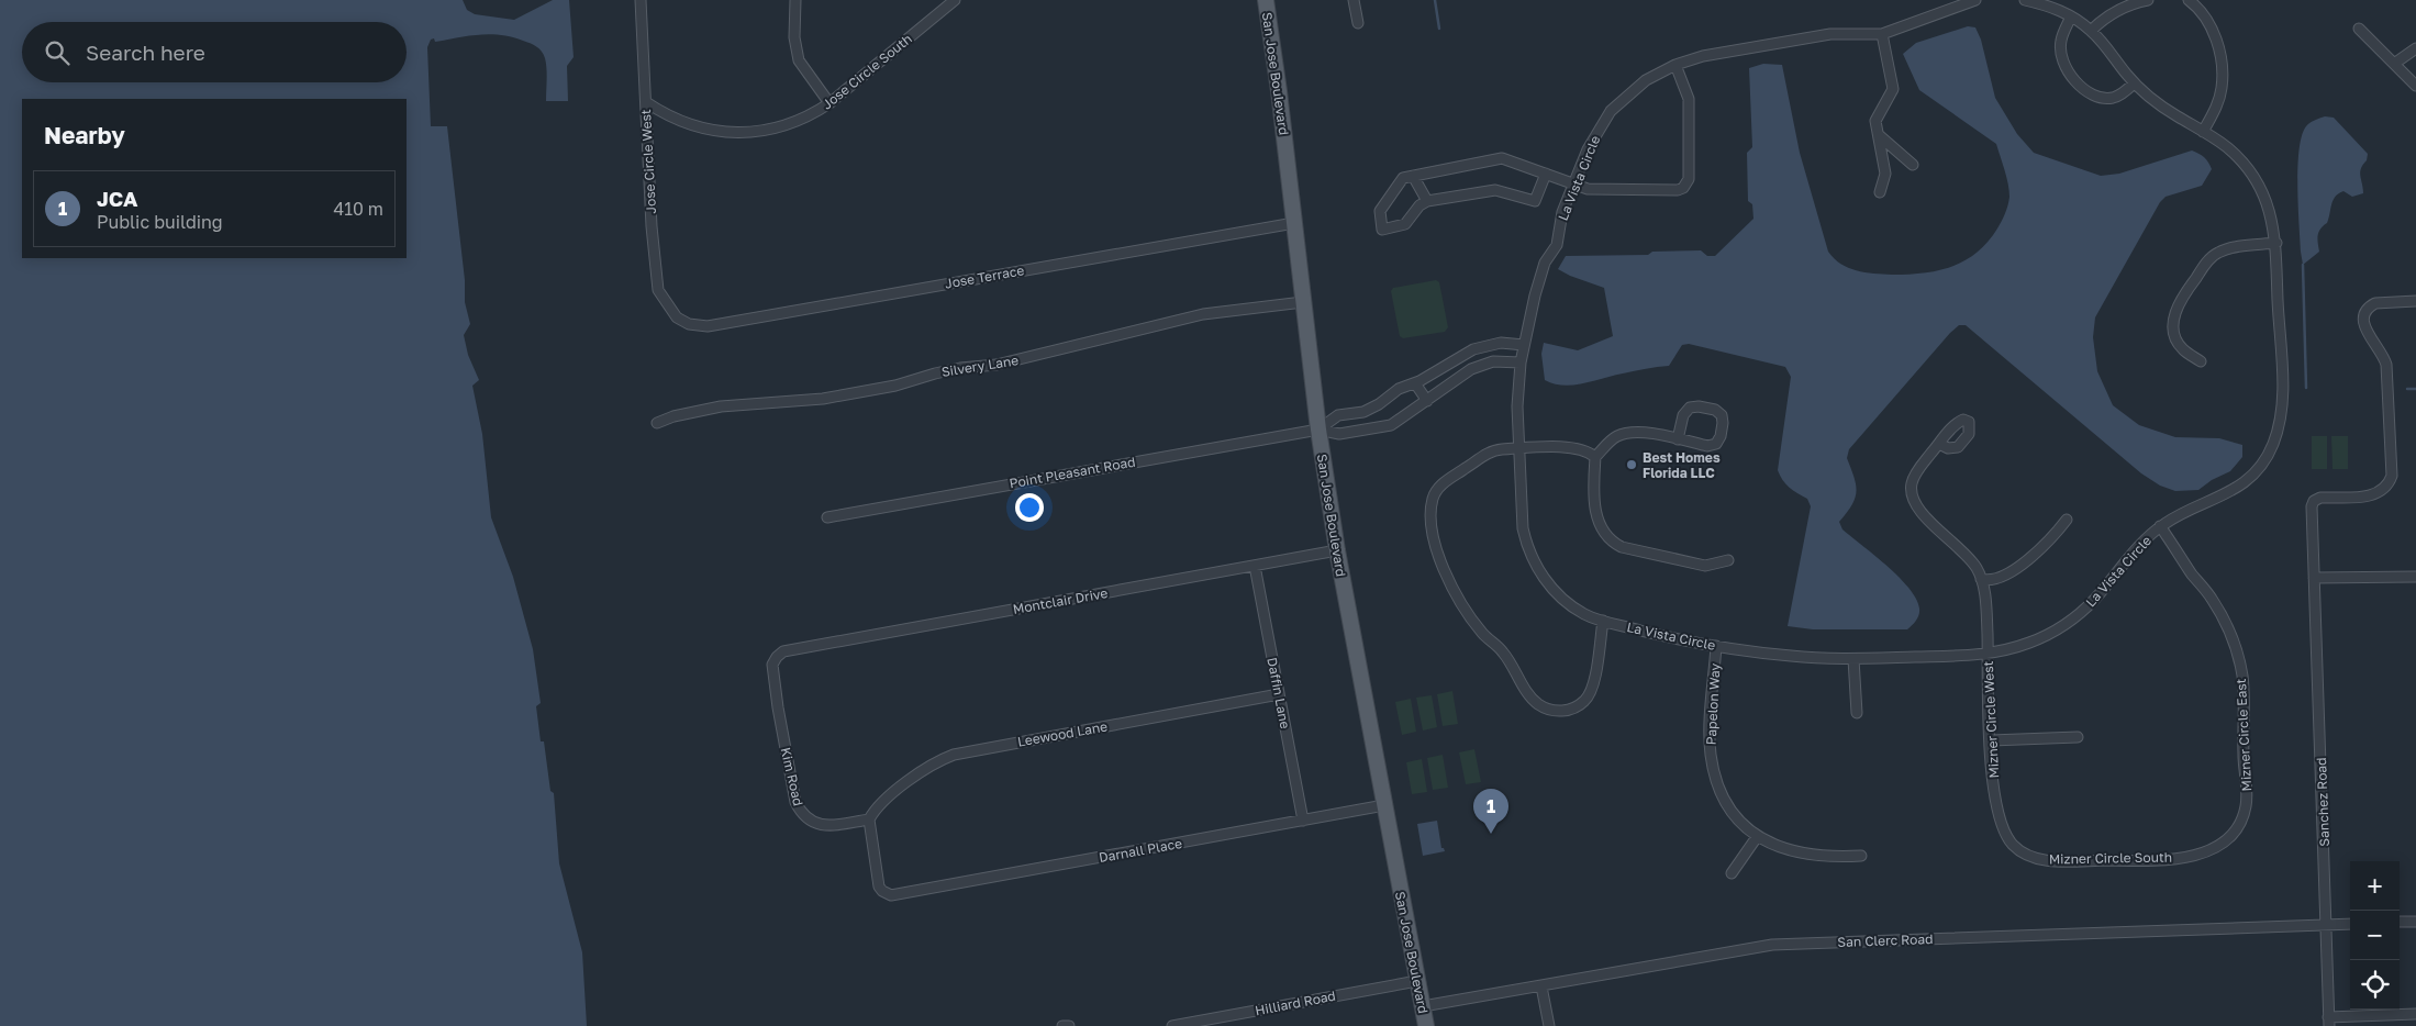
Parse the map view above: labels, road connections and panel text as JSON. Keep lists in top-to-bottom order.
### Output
{
  "streets": {
    "main road": ["San Jose Boulevard"],
    "street": [
      "Jose Circle South",
      "Jose Circle West",
      "La Vista Circle",
      "Jose Terrace",
      "Silvery Lane",
      "Point Pleasant Road",
      "Montclair Drive",
      "Daffin Lane",
      "Papelon Way",
      "Mizner Circle West",
      "Leewood Lane",
      "Mizner Circle East",
      "Kim Road",
      "Sanchez Road",
      "Darnall Place",
      "Mizner Circle South",
      "San Clerc Road",
      "Hilliard Road"
    ]
  },
  "crossings": [
    ["Jose Circle South", "Jose Circle West"],
    ["San Jose Boulevard", "Jose Terrace"],
    ["San Jose Boulevard", "Silvery Lane"],
    ["San Jose Boulevard", "Point Pleasant Road"],
    ["San Jose Boulevard", "Montclair Drive"],
    ["San Jose Boulevard", "Darnall Place"],
    ["San Jose Boulevard", "San Clerc Road"],
    ["San Jose Boulevard", "Hilliard Road"],
    ["Jose Circle West", "Jose Terrace"],
    ["La Vista Circle", "Point Pleasant Road"],
    ["La Vista Circle", "Papelon Way"],
    ["La Vista Circle", "Mizner Circle West"],
    ["La Vista Circle", "Mizner Circle East"],
    ["Montclair Drive", "Daffin Lane"],
    ["Montclair Drive", "Kim Road"],
    ["Daffin Lane", "Leewood Lane"],
    ["Daffin Lane", "Darnall Place"],
    ["Mizner Circle West", "Mizner Circle South"],
    ["Leewood Lane", "Kim Road"],
    ["Leewood Lane", "Darnall Place"],
    ["Mizner Circle East", "Mizner Circle South"],
    ["Kim Road", "Darnall Place"],
    ["Sanchez Road", "San Clerc Road"]
  ],
  "places": ["Best Homes Florida LLC"],
  "page": {
    "search": "Search here",
    "heading": "Nearby",
    "list": [
      {
        "mark": "1",
        "name": "JCA",
        "note": "Public building",
        "value": "410 m"
      }
    ],
    "pins": "1",
    "map_buttons": ["+", "−"]
  }
}
